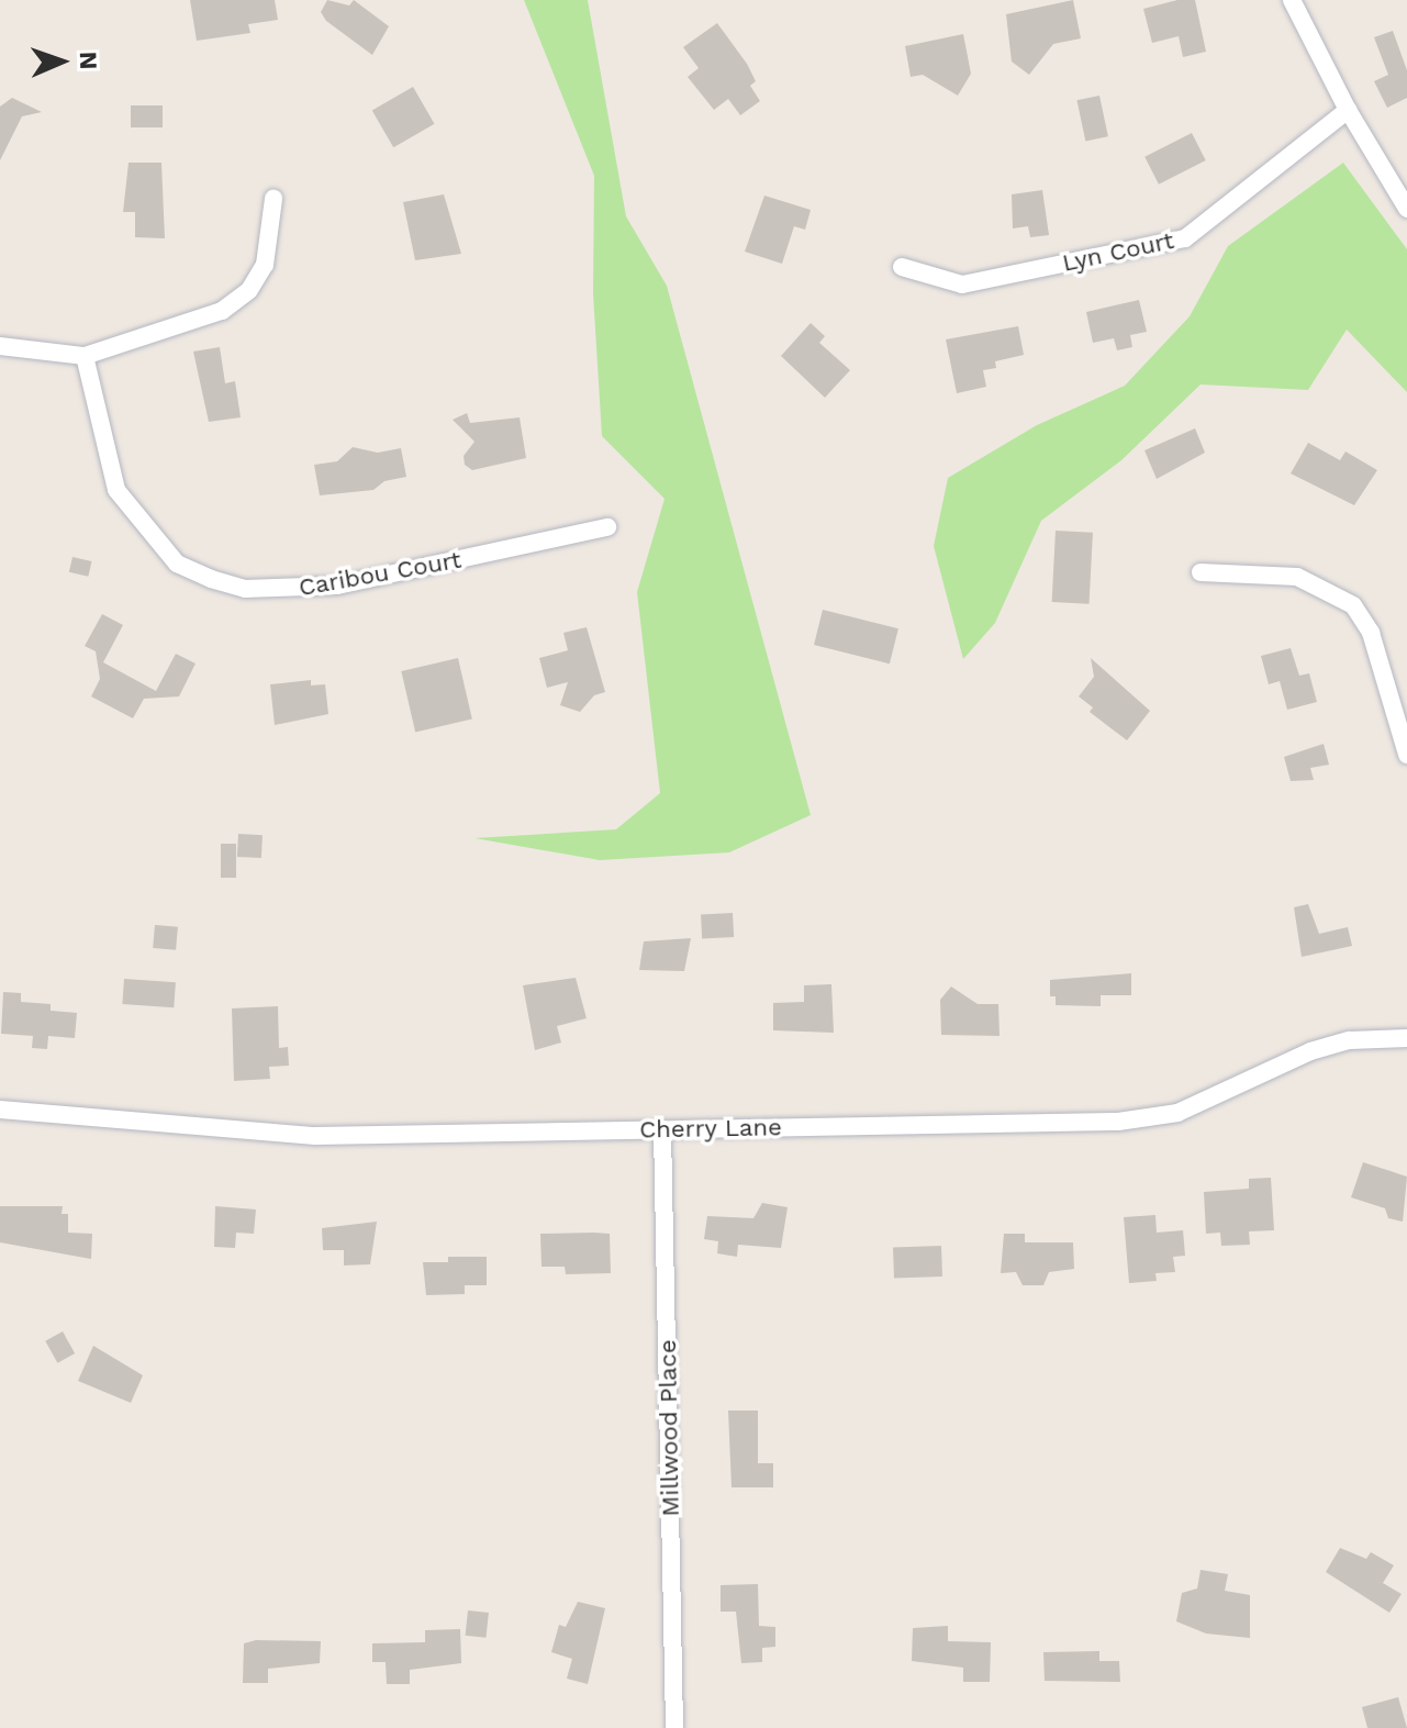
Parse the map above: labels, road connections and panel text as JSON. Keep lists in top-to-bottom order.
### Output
{
  "streets": {
    "street": [
      "Lyn Court",
      "Caribou Court",
      "Cherry Lane",
      "Millwood Place"
    ]
  },
  "crossings": [
    ["Cherry Lane", "Millwood Place"]
  ],
  "north": "right"
}
